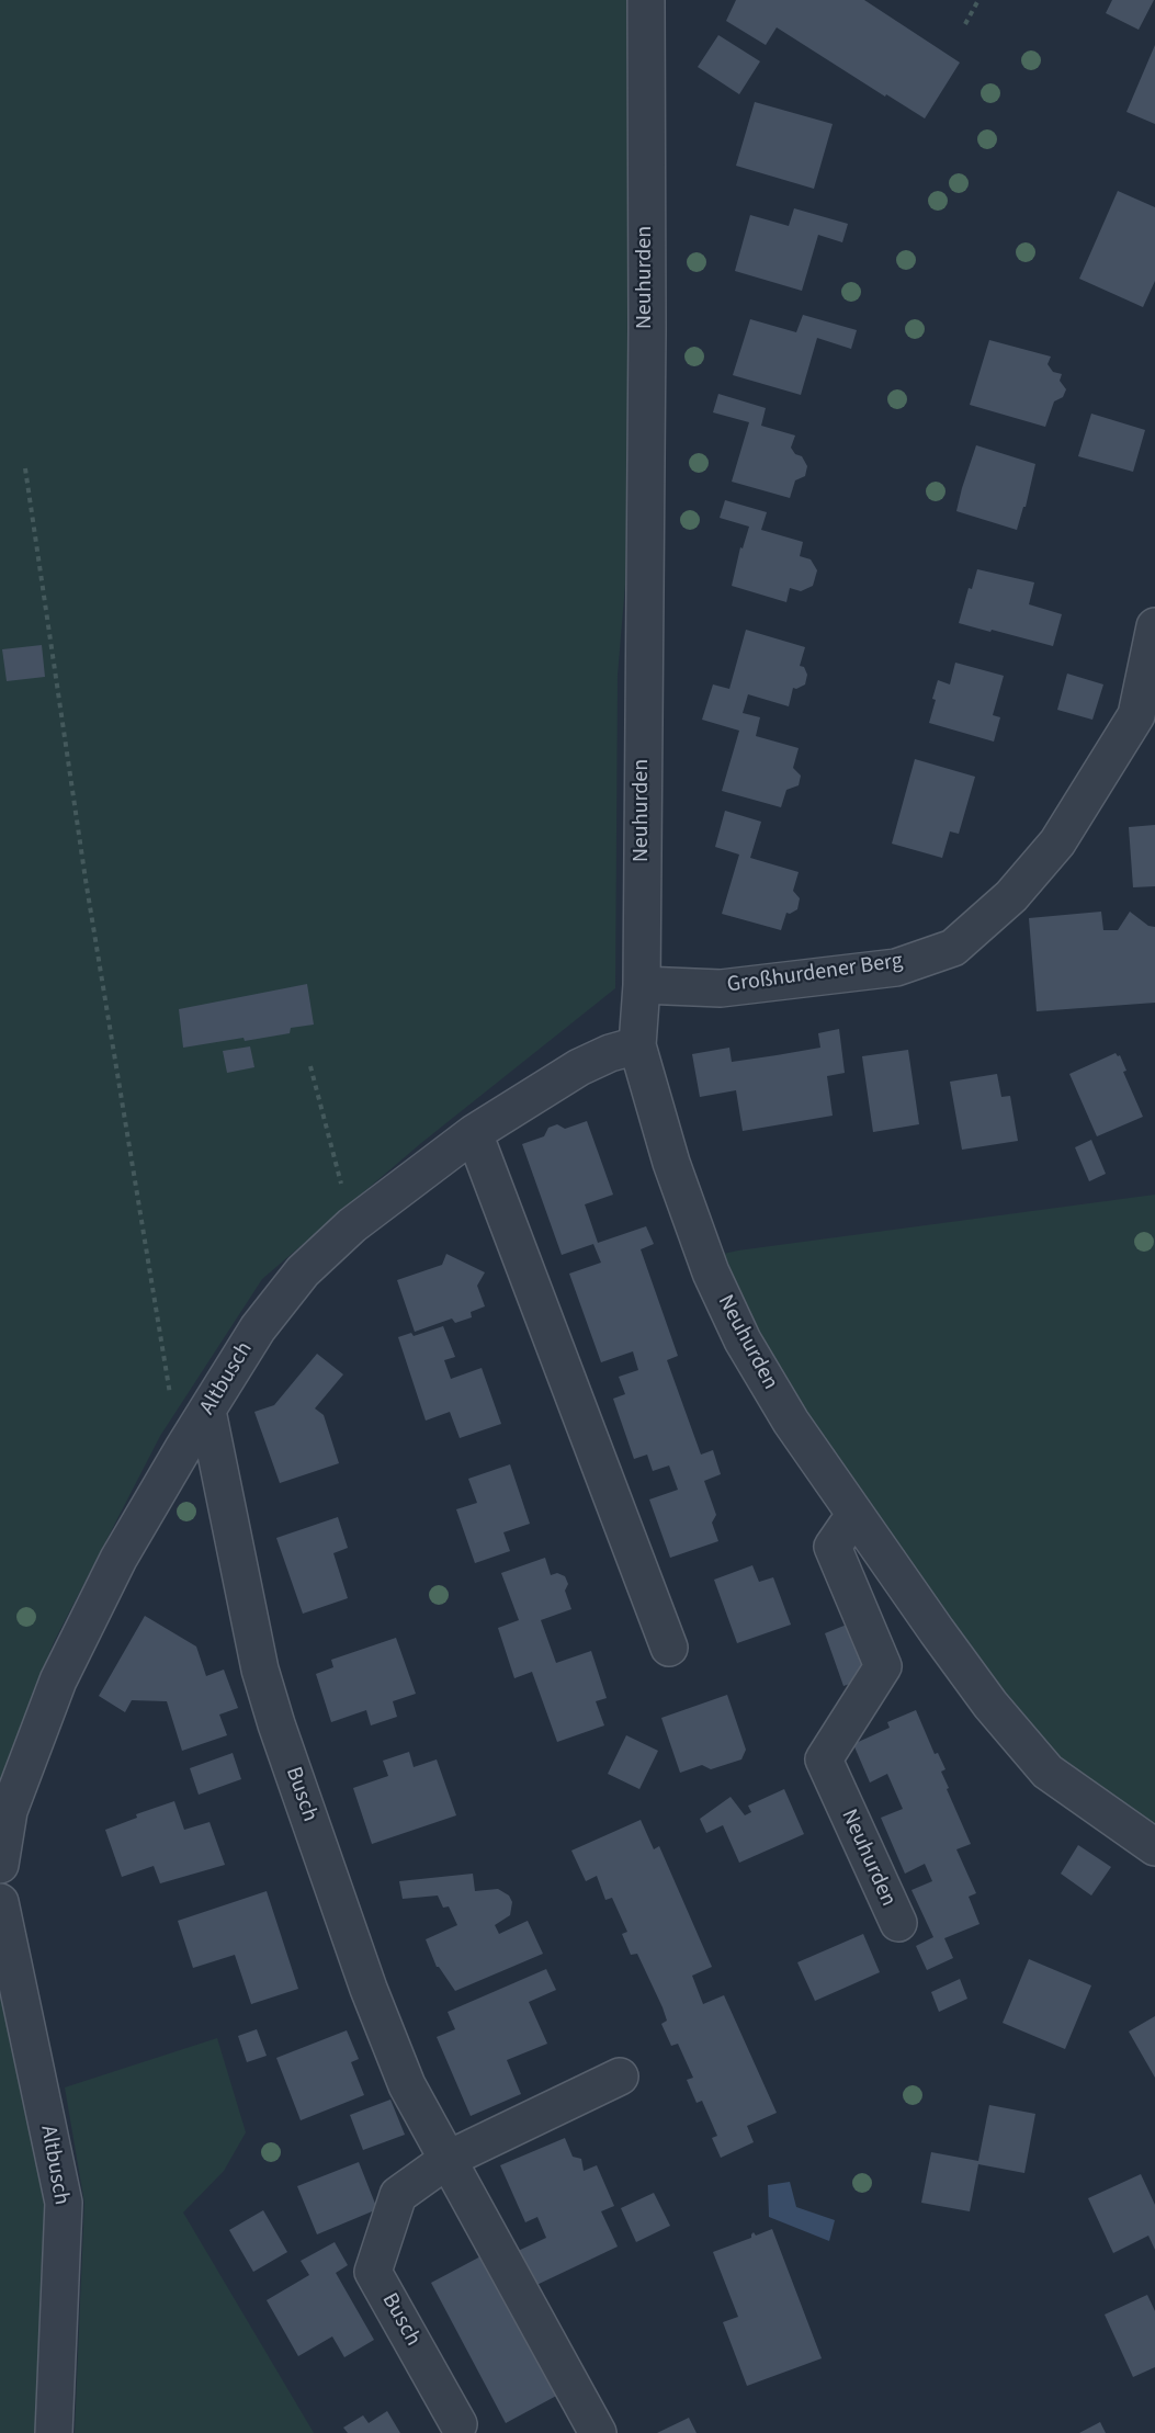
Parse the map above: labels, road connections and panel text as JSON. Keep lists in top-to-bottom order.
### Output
{
  "streets": {
    "street": [
      "Neuhurden",
      "Großhurdener Berg",
      "Altbusch",
      "Busch"
    ]
  },
  "crossings": [
    ["Neuhurden", "Großhurdener Berg"],
    ["Neuhurden", "Altbusch"],
    ["Altbusch", "Busch"]
  ]
}
